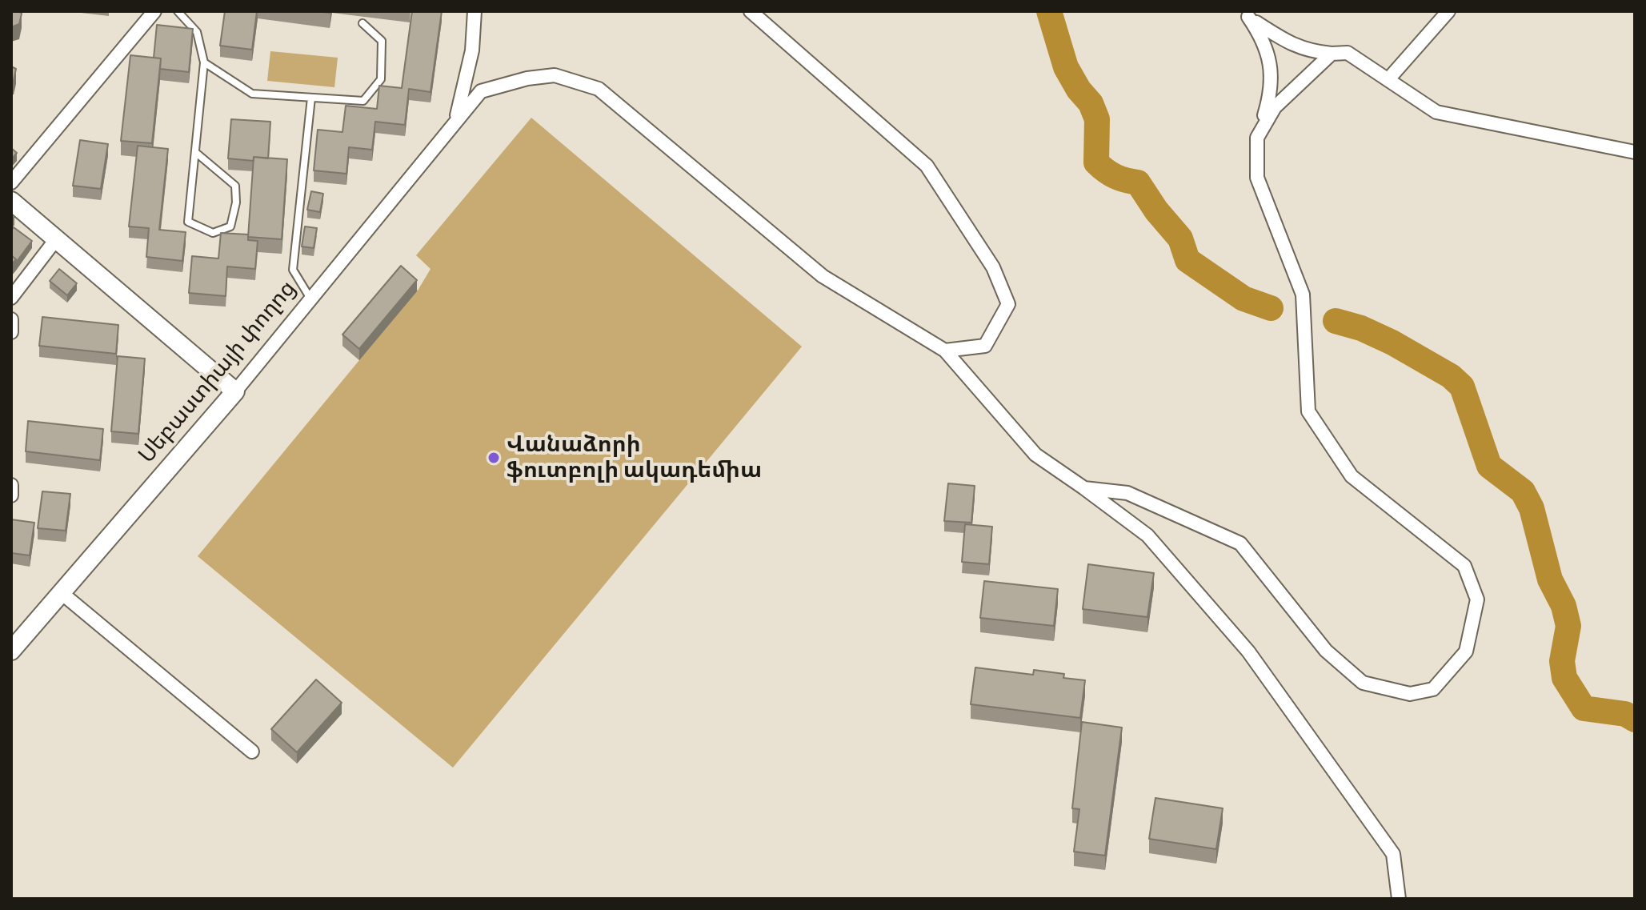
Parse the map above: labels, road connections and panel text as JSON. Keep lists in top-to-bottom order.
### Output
{
  "streets": {
    "street": ["Սեբաստիայի փողոց"]
  },
  "places": ["Վանաձորի ֆուտբոլի ակադեմիա"]
}
